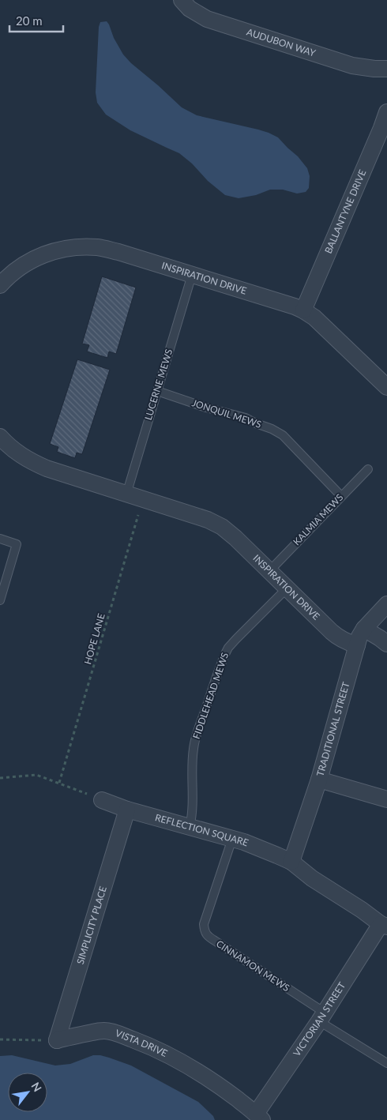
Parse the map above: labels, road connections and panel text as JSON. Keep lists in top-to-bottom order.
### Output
{
  "streets": {
    "street": [
      "AUDUBON WAY",
      "BALLANTYNE DRIVE",
      "INSPIRATION DRIVE",
      "TRADITIONAL STREET",
      "REFLECTION SQUARE",
      "SIMPLICITY PLACE",
      "VICTORIAN STREET",
      "VISTA DRIVE"
    ],
    "lane": [
      "LUCERNE MEWS",
      "JONQUIL MEWS",
      "KALMIA MEWS",
      "FIDDLEHEAD MEWS",
      "CINNAMON MEWS"
    ],
    "path": ["HOPE LANE"]
  },
  "crossings": [
    ["BALLANTYNE DRIVE", "INSPIRATION DRIVE"],
    ["INSPIRATION DRIVE", "LUCERNE MEWS"],
    ["INSPIRATION DRIVE", "KALMIA MEWS"],
    ["INSPIRATION DRIVE", "HOPE LANE"],
    ["INSPIRATION DRIVE", "FIDDLEHEAD MEWS"],
    ["INSPIRATION DRIVE", "TRADITIONAL STREET"],
    ["LUCERNE MEWS", "JONQUIL MEWS"],
    ["JONQUIL MEWS", "KALMIA MEWS"],
    ["FIDDLEHEAD MEWS", "REFLECTION SQUARE"],
    ["TRADITIONAL STREET", "REFLECTION SQUARE"],
    ["REFLECTION SQUARE", "SIMPLICITY PLACE"],
    ["REFLECTION SQUARE", "CINNAMON MEWS"],
    ["REFLECTION SQUARE", "VICTORIAN STREET"],
    ["SIMPLICITY PLACE", "VISTA DRIVE"],
    ["CINNAMON MEWS", "VICTORIAN STREET"],
    ["VICTORIAN STREET", "VISTA DRIVE"]
  ],
  "scale_bar": "20 m",
  "north": "top right"
}
